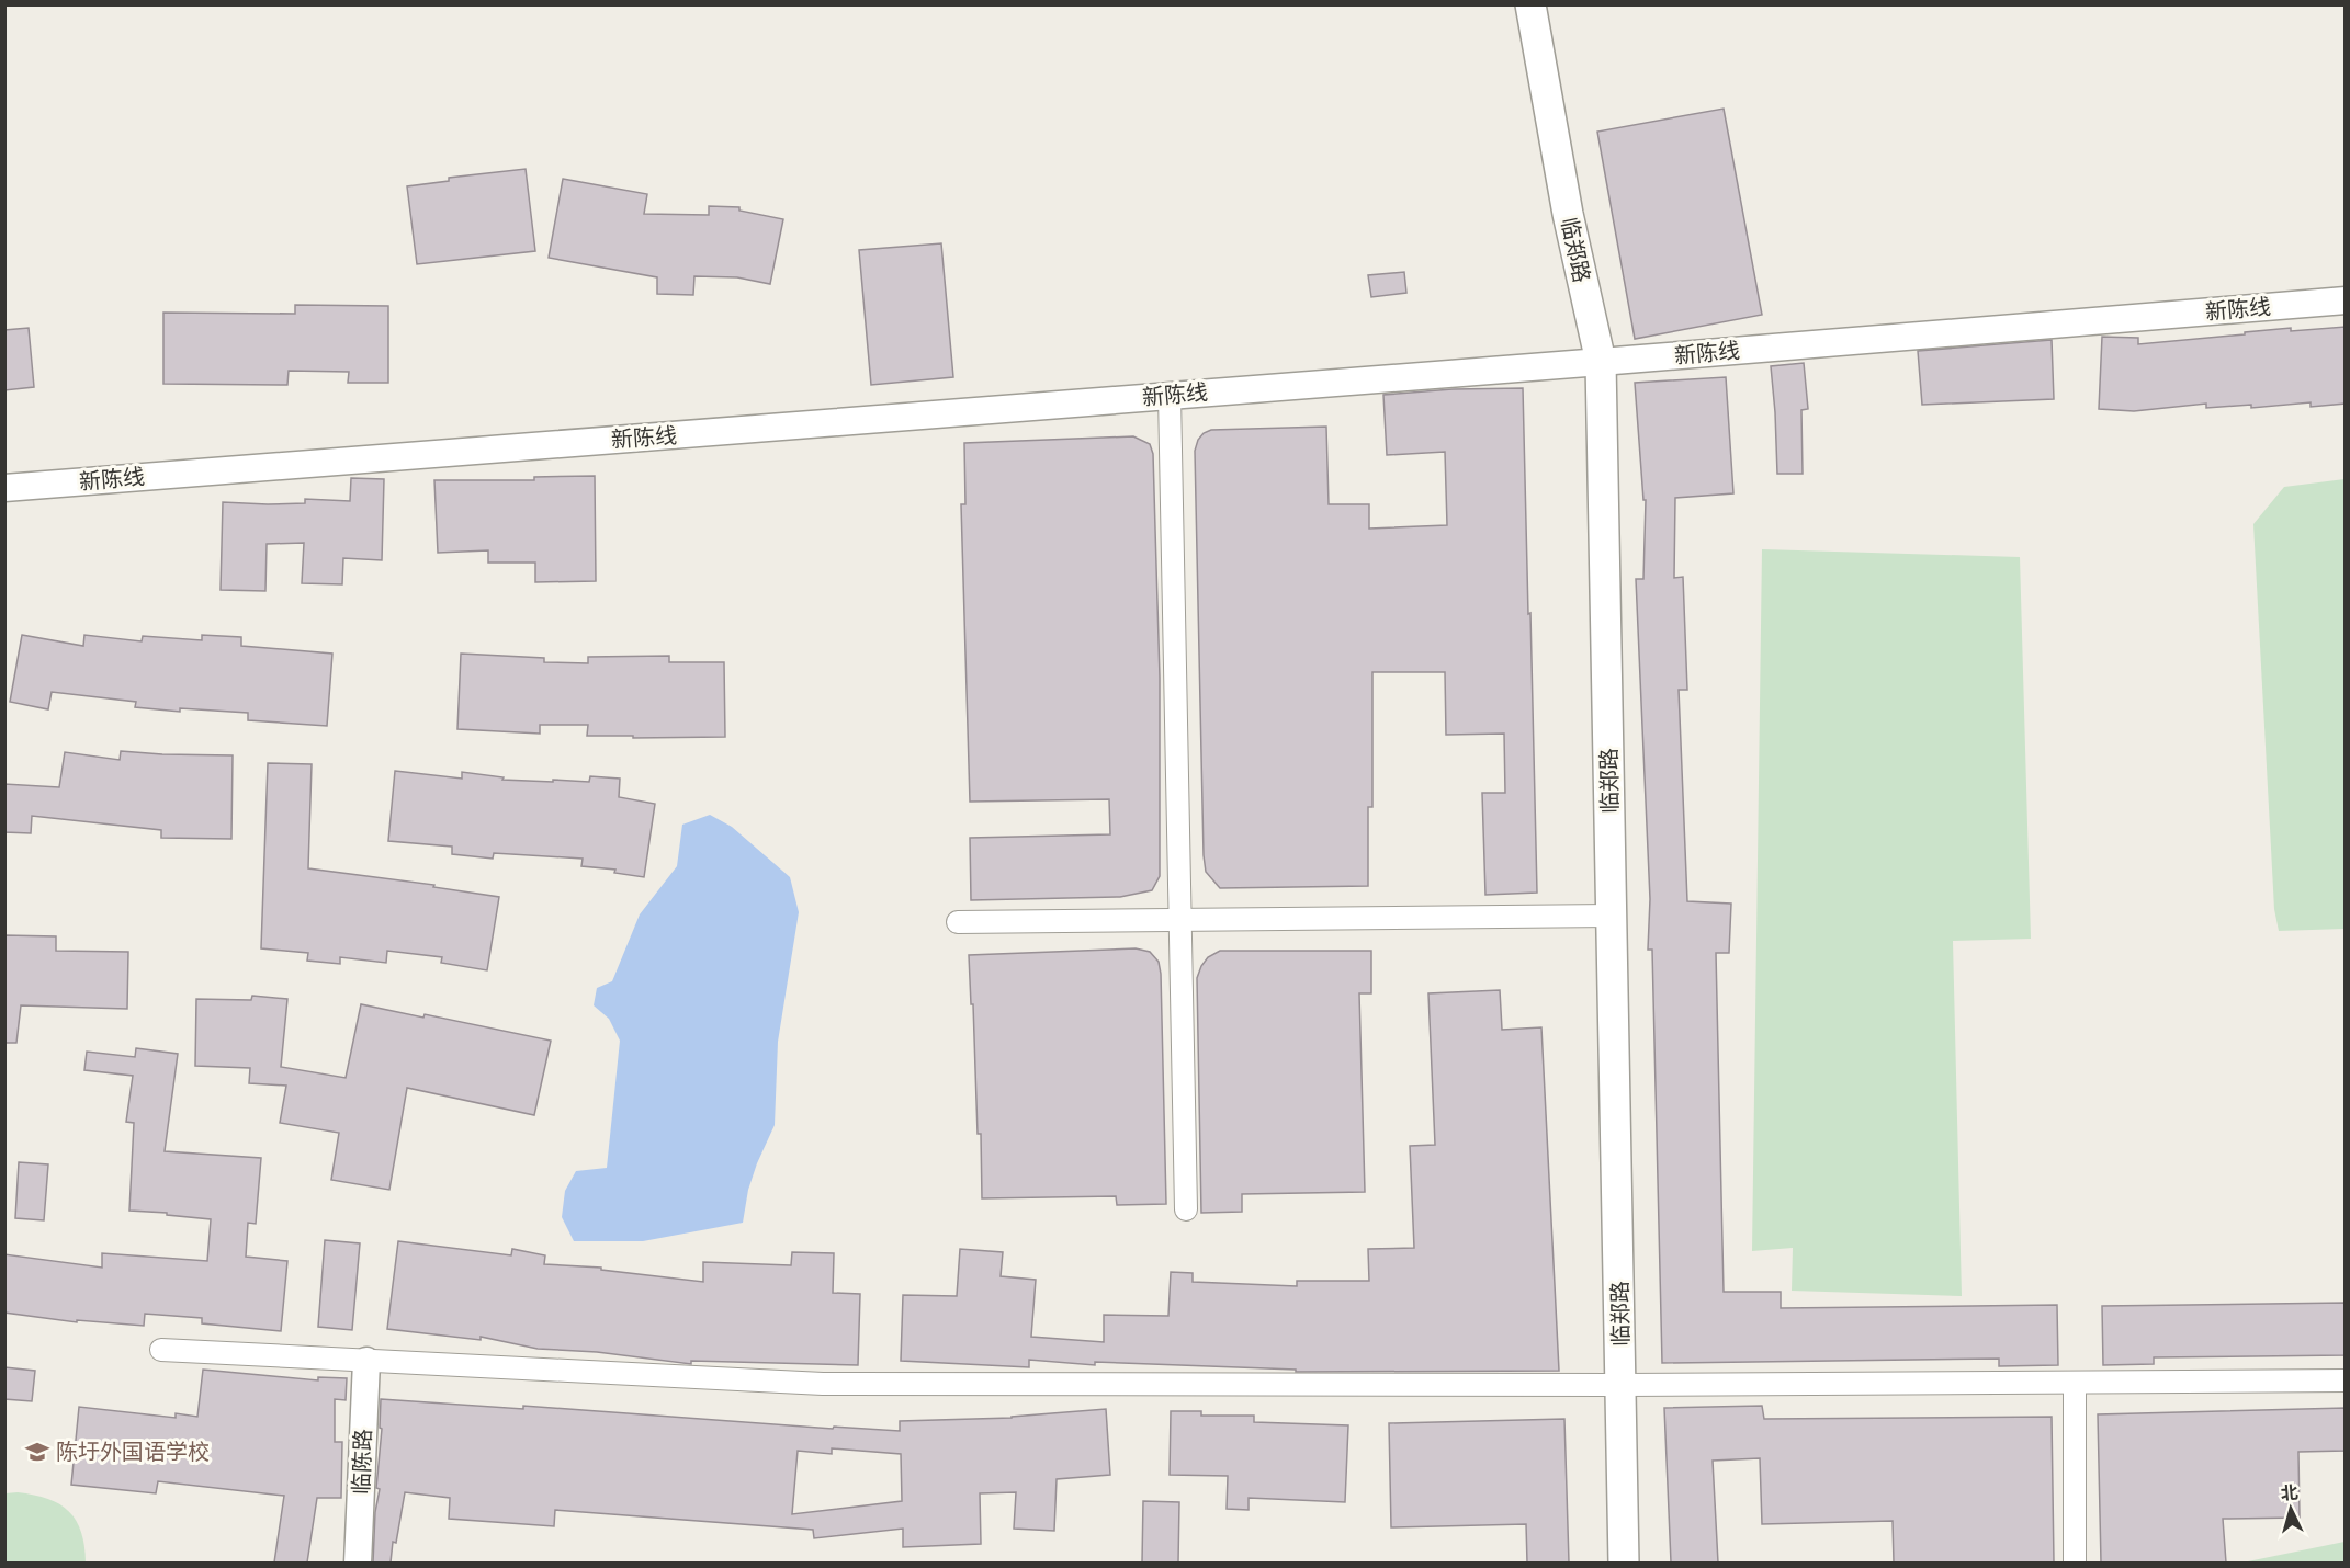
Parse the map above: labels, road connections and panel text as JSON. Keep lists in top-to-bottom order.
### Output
{
  "streets": {
    "main road": ["临郑路"],
    "street": ["新陈线", "临陈路"]
  },
  "crossings": [
    ["临郑路", "新陈线"]
  ],
  "places": {
    "school or university": ["陈圩外国语学校"]
  },
  "north": "top"
}
